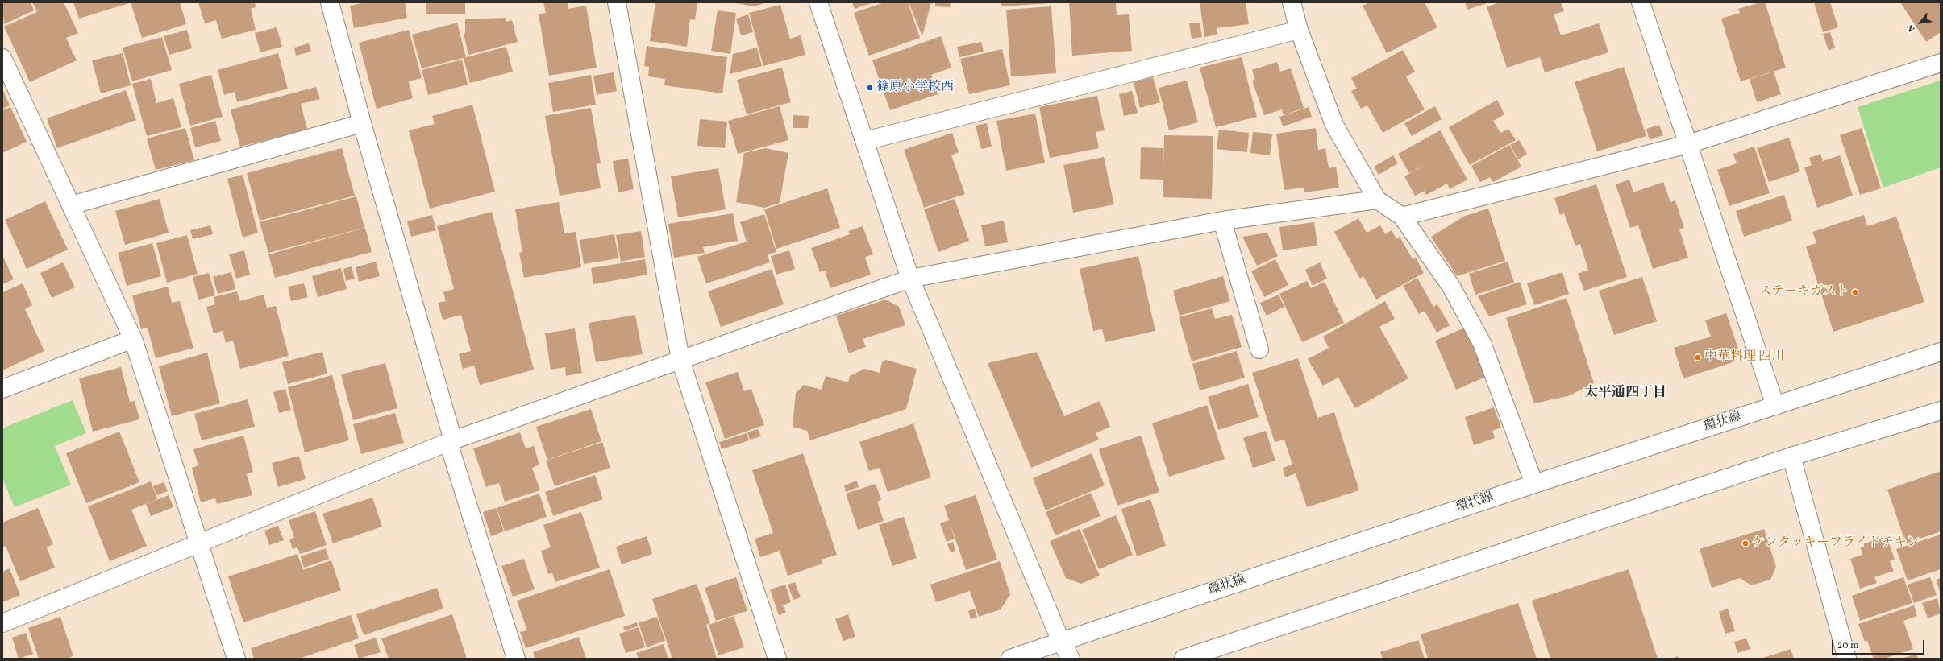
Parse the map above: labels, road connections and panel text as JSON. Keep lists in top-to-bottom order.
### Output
{
  "streets": {
    "street": ["環状線"]
  },
  "districts": ["太平通四丁目"],
  "places": [
    "篠原小学校西",
    "ステーキガスト",
    "中華料理 四川",
    "ケンタッキーフライドチキン"
  ],
  "scale_bar": "20 m",
  "north": "bottom left"
}
